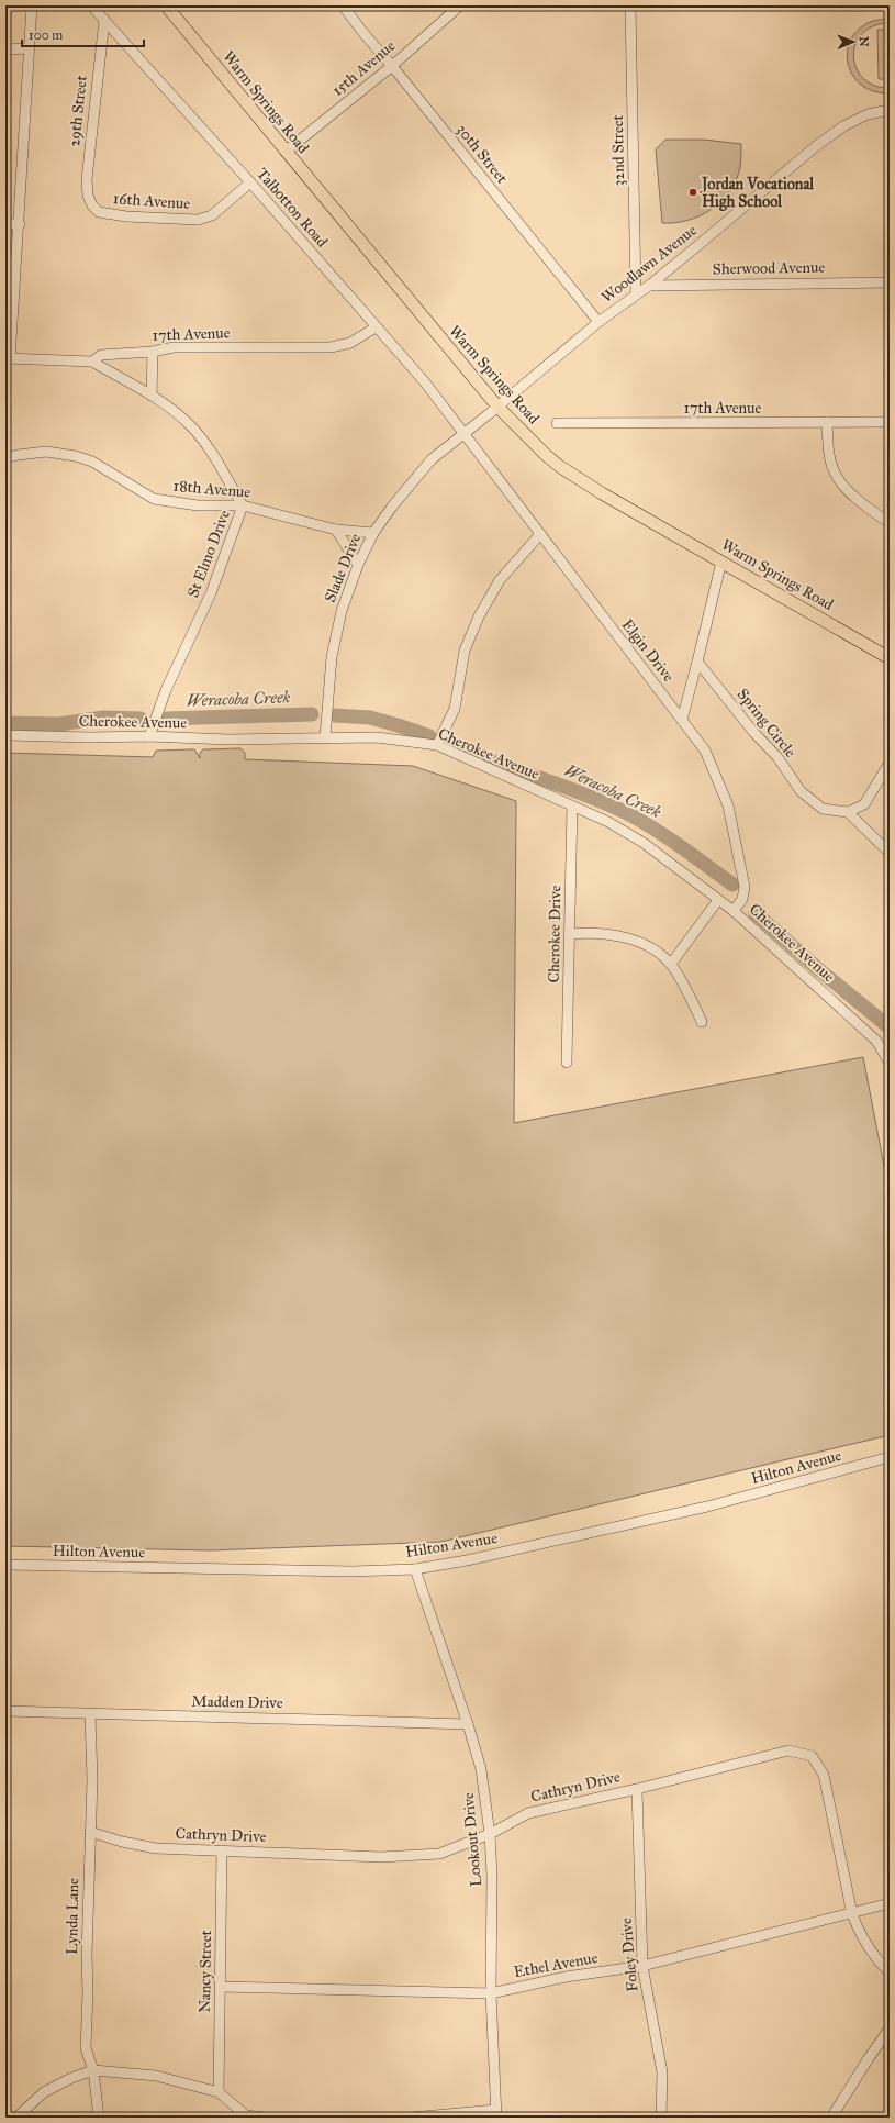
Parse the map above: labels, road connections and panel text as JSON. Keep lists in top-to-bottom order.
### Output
{
  "streets": {
    "main road": ["Warm Springs Road"],
    "street": [
      "15th Avenue",
      "29th Street",
      "32nd Street",
      "30th Street",
      "16th Avenue",
      "Talbotton Road",
      "Woodlawn Avenue",
      "Sherwood Avenue",
      "17th Avenue",
      "18th Avenue",
      "St Elmo Drive",
      "Slade Drive",
      "Elgin Drive",
      "Cherokee Avenue",
      "Spring Circle",
      "Cherokee Drive",
      "Hilton Avenue",
      "Madden Drive",
      "Cathryn Drive",
      "Lookout Drive",
      "Lynda Lane",
      "Foley Drive",
      "Ethel Avenue",
      "Nancy Street"
    ]
  },
  "crossings": [
    ["15th Avenue", "Warm Springs Road"],
    ["15th Avenue", "30th Street"],
    ["Warm Springs Road", "Woodlawn Avenue"],
    ["Warm Springs Road", "Slade Drive"],
    ["29th Street", "16th Avenue"],
    ["29th Street", "Talbotton Road"],
    ["32nd Street", "Woodlawn Avenue"],
    ["30th Street", "Woodlawn Avenue"],
    ["16th Avenue", "Talbotton Road"],
    ["Talbotton Road", "17th Avenue"],
    ["Talbotton Road", "Slade Drive"],
    ["Talbotton Road", "Elgin Drive"],
    ["Woodlawn Avenue", "Sherwood Avenue"],
    ["Woodlawn Avenue", "Slade Drive"],
    ["17th Avenue", "St Elmo Drive"],
    ["18th Avenue", "St Elmo Drive"],
    ["18th Avenue", "Slade Drive"],
    ["St Elmo Drive", "Cherokee Avenue"],
    ["Slade Drive", "Elgin Drive"],
    ["Slade Drive", "Cherokee Avenue"],
    ["Elgin Drive", "Cherokee Avenue"],
    ["Cherokee Avenue", "Cherokee Drive"],
    ["Hilton Avenue", "Lookout Drive"],
    ["Madden Drive", "Lookout Drive"],
    ["Madden Drive", "Lynda Lane"],
    ["Cathryn Drive", "Lookout Drive"],
    ["Cathryn Drive", "Lynda Lane"],
    ["Cathryn Drive", "Foley Drive"],
    ["Cathryn Drive", "Ethel Avenue"],
    ["Cathryn Drive", "Nancy Street"],
    ["Lookout Drive", "Ethel Avenue"],
    ["Foley Drive", "Ethel Avenue"],
    ["Ethel Avenue", "Nancy Street"]
  ],
  "water": ["Weracoba Creek"],
  "places": ["Jordan Vocational High School"],
  "scale_bar": "100 m",
  "north": "right"
}
